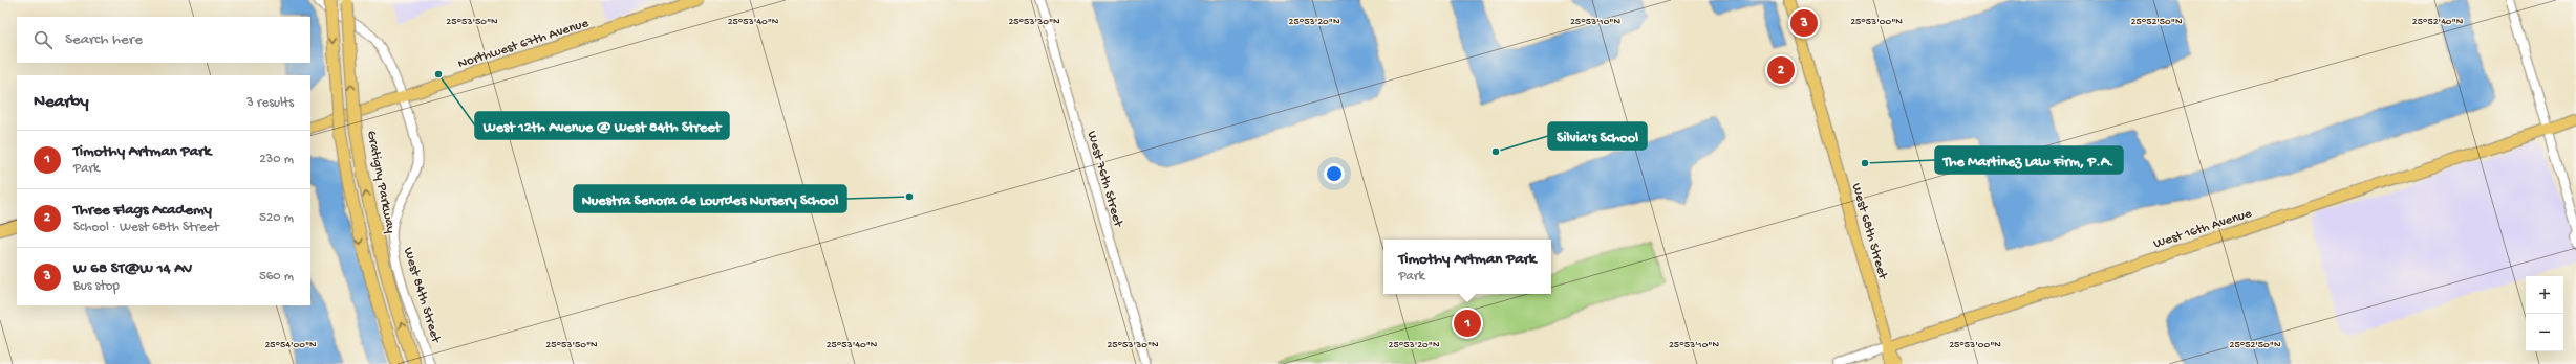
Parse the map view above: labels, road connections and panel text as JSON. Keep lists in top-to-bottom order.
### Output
{
  "streets": {
    "highway": ["Gratigny Parkway"],
    "main road": ["Northwest 67th Avenue", "West 16th Avenue", "West 68th Street"],
    "street": ["West 76th Street", "West 84th Street"]
  },
  "crossings": [
    ["Northwest 67th Avenue", "West 84th Street"],
    ["West 16th Avenue", "West 68th Street"]
  ],
  "places": [
    "West 12th Avenue @ West 84th Street",
    "Silvia's School",
    "The Martinez Law Firm, P.A.",
    "Nuestra Senora de Lourdes Nursery School"
  ],
  "page": {
    "pins": ["3", "2", "1"],
    "search": "Search here",
    "heading": ["Nearby", "3 results"],
    "list": [
      {
        "mark": "1",
        "name": "Timothy Artman Park",
        "note": "Park",
        "value": "230 m"
      },
      {
        "mark": "2",
        "name": "Three Flags Academy",
        "note": "School · West 68th Street",
        "value": "520 m"
      },
      {
        "mark": "3",
        "name": "W 68 ST@W 14 AV",
        "note": "Bus stop",
        "value": "560 m"
      }
    ],
    "popup": ["Timothy Artman Park", "Park"],
    "map_buttons": ["+", "−"]
  },
  "coordinates": [
    "25°53'50\"N",
    "25°53'40\"N",
    "25°53'30\"N",
    "25°53'20\"N",
    "25°53'10\"N",
    "25°53'00\"N",
    "25°52'50\"N",
    "25°52'40\"N",
    "25°54'00\"N"
  ]
}
